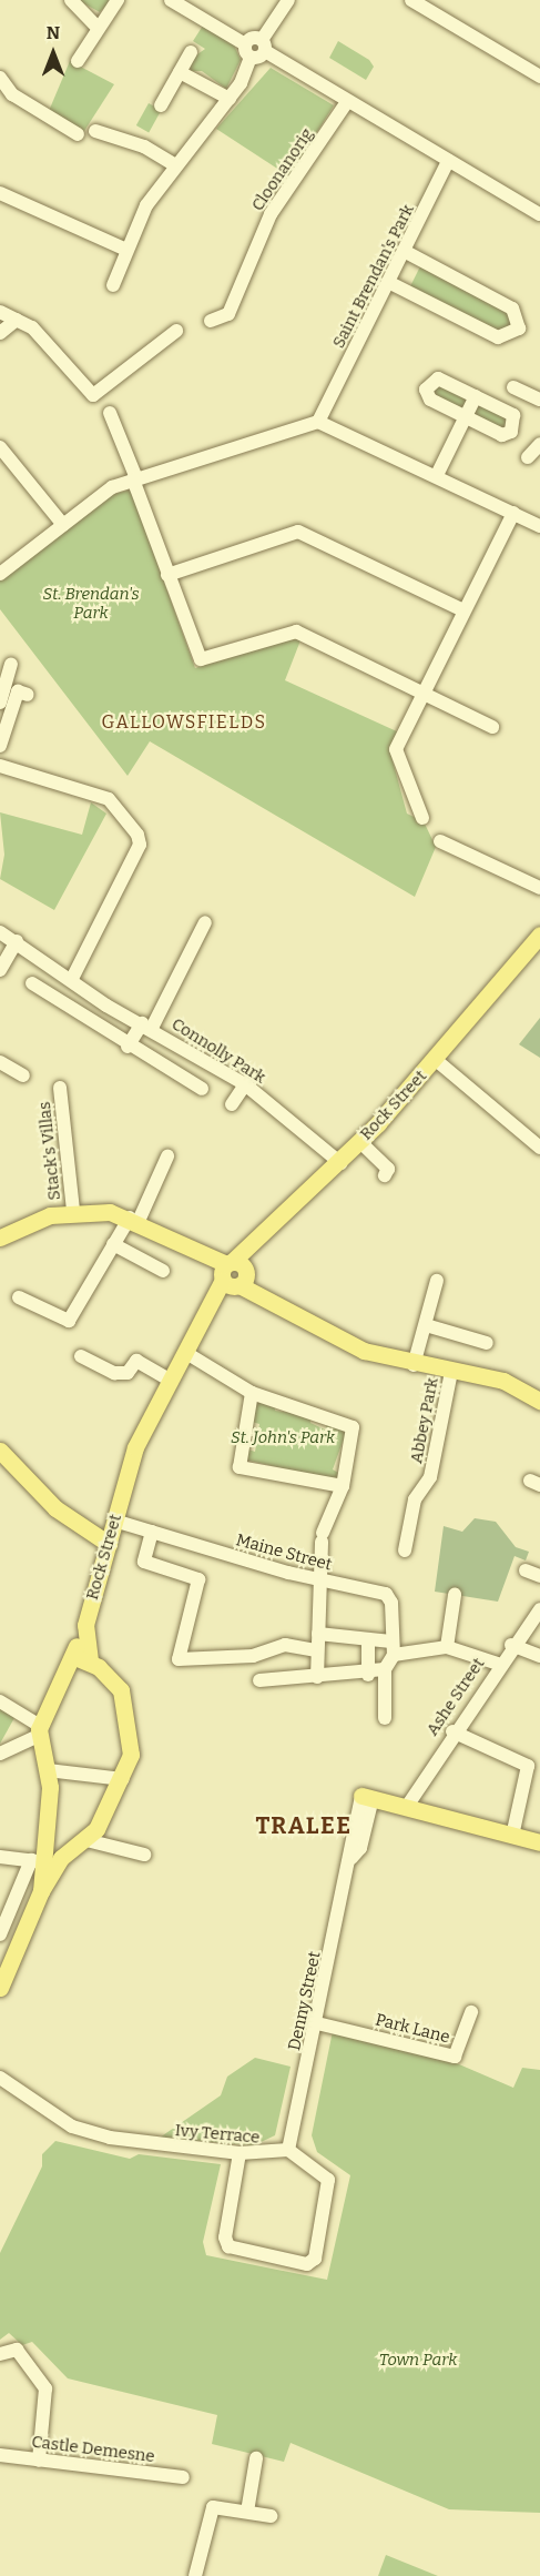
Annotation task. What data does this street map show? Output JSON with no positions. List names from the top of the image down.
{
  "streets": {
    "main road": ["Rock Street"],
    "street": [
      "Cloonanorig",
      "Saint Brendan's Park",
      "Connolly Park",
      "Stack's Villas",
      "Abbey Park",
      "Maine Street",
      "Ashe Street",
      "Denny Street",
      "Park Lane",
      "Ivy Terrace",
      "Castle Demesne"
    ]
  },
  "crossings": [
    ["Connolly Park", "Rock Street"],
    ["Rock Street", "Maine Street"],
    ["Denny Street", "Park Lane"],
    ["Denny Street", "Ivy Terrace"]
  ],
  "districts": ["GALLOWSFIELDS", "TRALEE"],
  "parks": ["St. Brendan's Park", "St. John's Park", "Town Park"],
  "north": "top"
}
